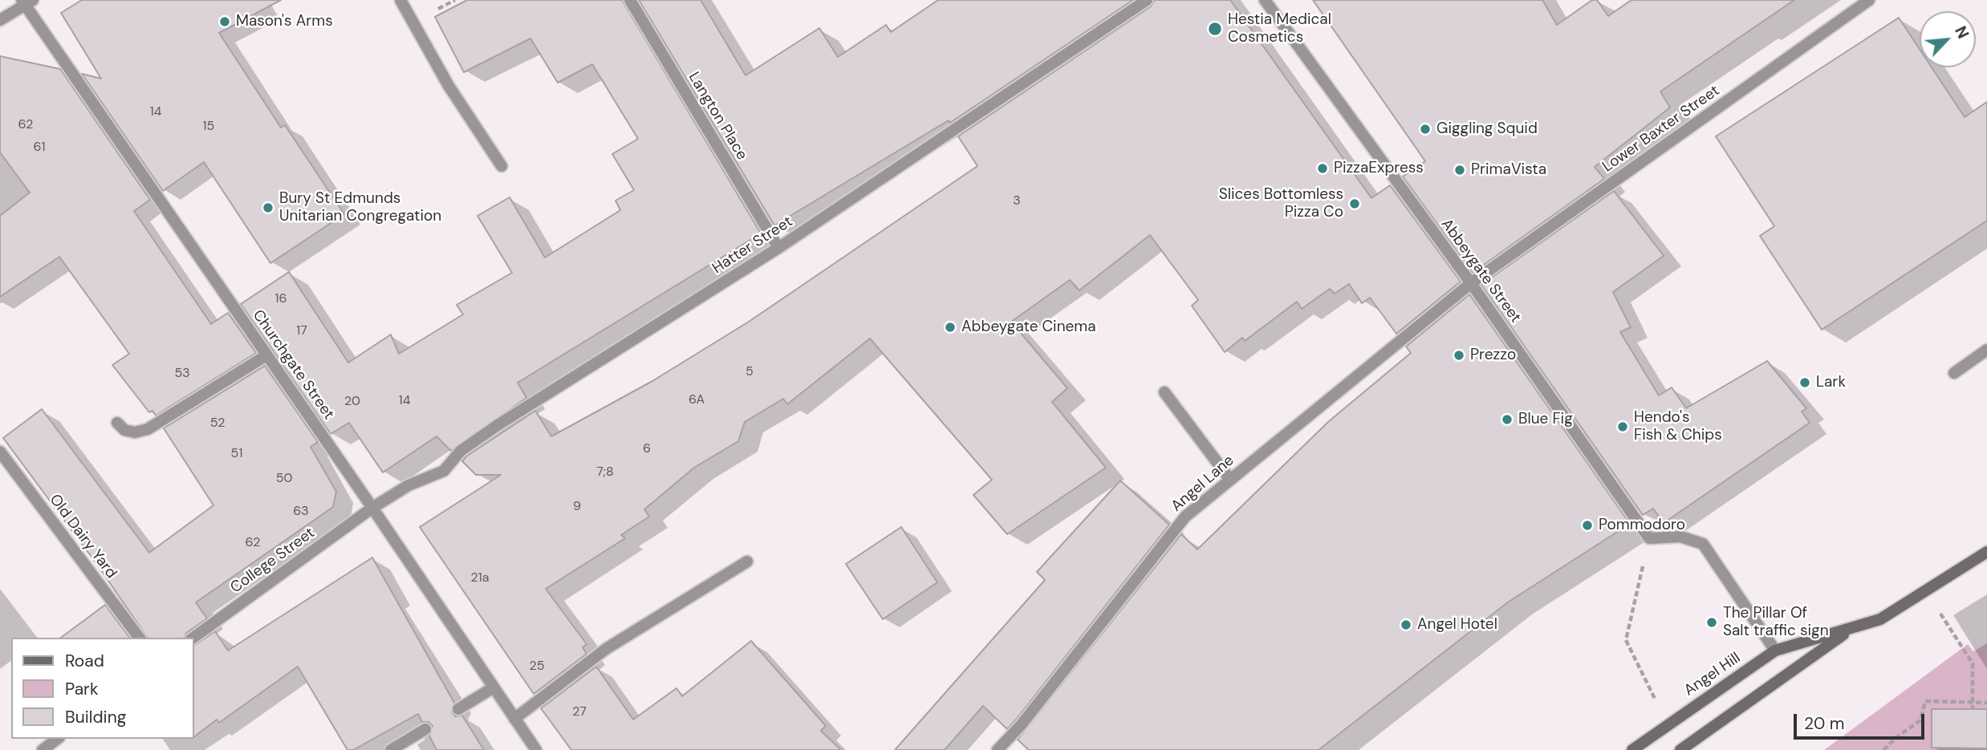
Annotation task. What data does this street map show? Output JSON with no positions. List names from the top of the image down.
{
  "streets": {
    "street": [
      "Langton Place",
      "Lower Baxter Street",
      "Hatter Street",
      "Abbeygate Street",
      "Churchgate Street",
      "Angel Lane",
      "Old Dairy Yard",
      "College Street",
      "Angel Hill"
    ]
  },
  "crossings": [
    ["Langton Place", "Hatter Street"],
    ["Lower Baxter Street", "Abbeygate Street"],
    ["Lower Baxter Street", "Angel Lane"],
    ["Hatter Street", "Churchgate Street"],
    ["Hatter Street", "College Street"],
    ["Abbeygate Street", "Angel Lane"],
    ["Churchgate Street", "College Street"]
  ],
  "places": [
    "Mason's Arms",
    "Hestia Medical Cosmetics",
    "Giggling Squid",
    "PizzaExpress",
    "PrimaVista",
    "Slices Bottomless Pizza Co",
    "Bury St Edmunds Unitarian Congregation",
    "Abbeygate Cinema",
    "Prezzo",
    "Lark",
    "Blue Fig",
    "Hendo's Fish & Chips",
    "Pommodoro",
    "The Pillar Of Salt traffic sign",
    "Angel Hotel"
  ],
  "house_numbers": [
    "14",
    "62",
    "15",
    "61",
    "3",
    "16",
    "17",
    "5",
    "53",
    "6A",
    "14",
    "20",
    "52",
    "6",
    "51",
    "7;8",
    "50",
    "9",
    "63",
    "62",
    "21a",
    "25",
    "27"
  ],
  "legend": ["Road", "Park", "Building"],
  "scale_bar": "20 m",
  "north": "top right"
}
